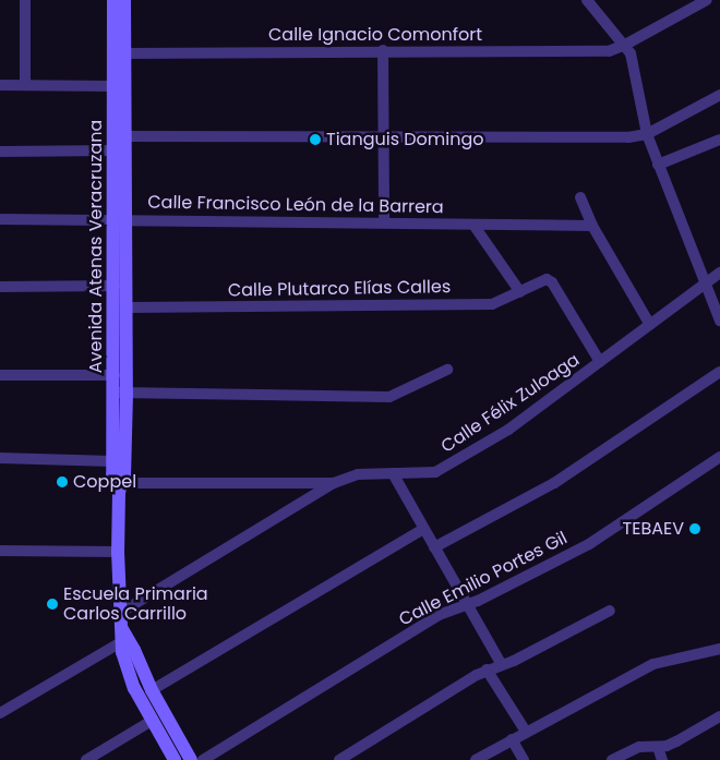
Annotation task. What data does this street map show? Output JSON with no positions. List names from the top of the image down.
{
  "streets": {
    "main road": ["Avenida Atenas Veracruzana"],
    "street": [
      "Calle Ignacio Comonfort",
      "Calle Francisco León de la Barrera",
      "Calle Plutarco Elías Calles",
      "Calle Félix Zuloaga",
      "Calle Emilio Portes Gil"
    ]
  },
  "crossings": [
    ["Calle Ignacio Comonfort", "Avenida Atenas Veracruzana"],
    ["Calle Francisco León de la Barrera", "Avenida Atenas Veracruzana"],
    ["Avenida Atenas Veracruzana", "Calle Plutarco Elías Calles"],
    ["Avenida Atenas Veracruzana", "Calle Félix Zuloaga"],
    ["Calle Plutarco Elías Calles", "Calle Félix Zuloaga"]
  ],
  "places": [
    "Tianguis Domingo",
    "Coppel",
    "TEBAEV",
    "Escuela Primaria Carlos Carrillo"
  ]
}
